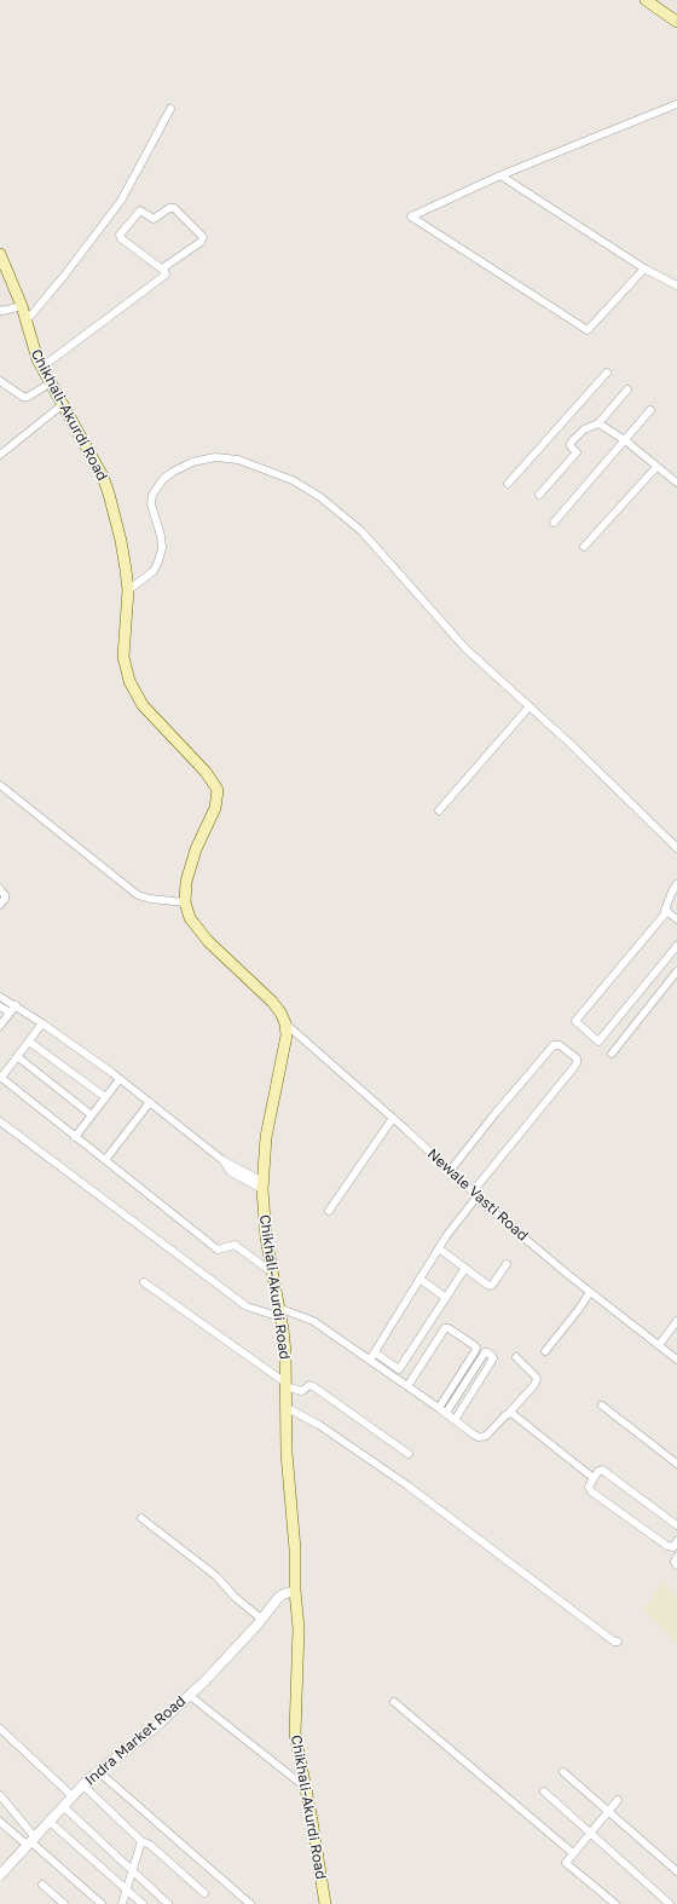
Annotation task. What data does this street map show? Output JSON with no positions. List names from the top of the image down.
{
  "streets": {
    "main road": ["Chikhali-Akurdi Road"],
    "street": ["Newale Vasti Road", "Indra Market Road"]
  },
  "crossings": [
    ["Chikhali-Akurdi Road", "Newale Vasti Road"],
    ["Chikhali-Akurdi Road", "Indra Market Road"]
  ]
}
